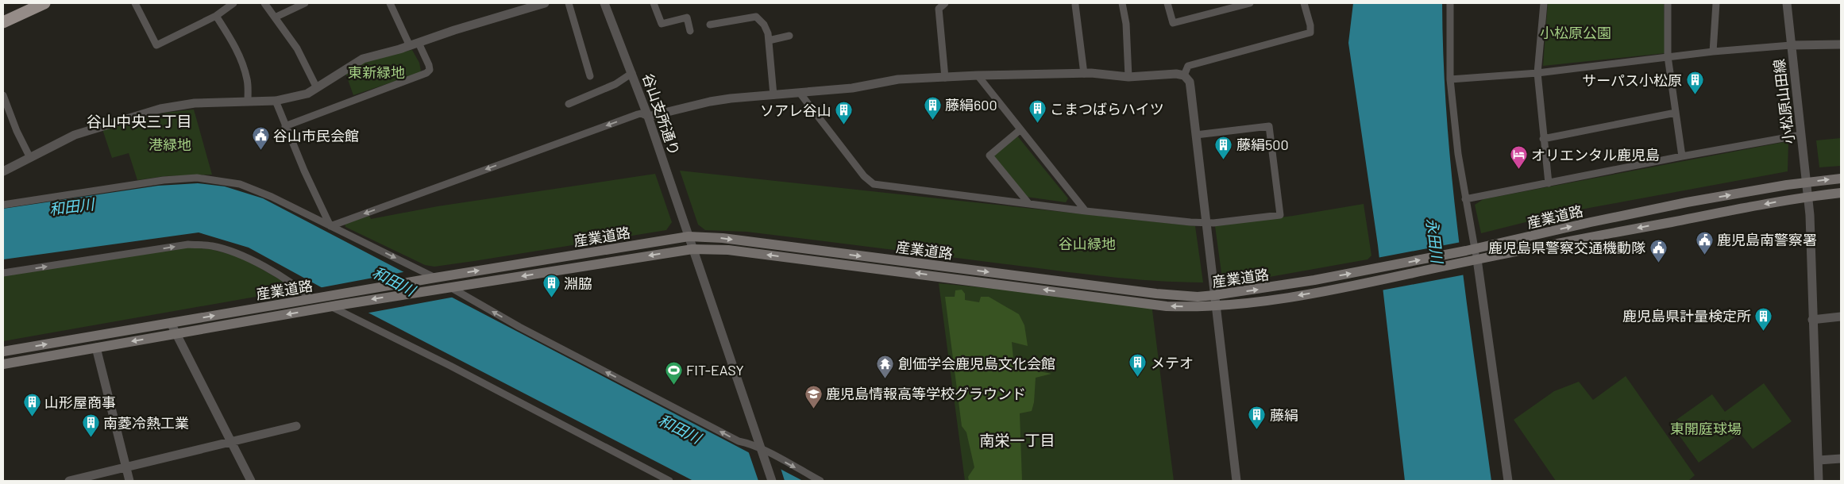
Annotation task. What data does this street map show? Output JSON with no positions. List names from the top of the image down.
{
  "streets": {
    "main road": ["産業道路"],
    "street": ["小松原山田線", "谷山支所通り"]
  },
  "crossings": [
    ["小松原山田線", "産業道路"],
    ["谷山支所通り", "産業道路"]
  ],
  "districts": ["谷山中央三丁目", "南栄一丁目"],
  "water": ["和田川", "永田川"],
  "parks": [
    "小松原公園",
    "東新緑地",
    "港緑地",
    "谷山緑地",
    "東開庭球場"
  ],
  "places": {
    "building": [
      "サーパス小松原",
      "藤絹600",
      "こまつばらハイツ",
      "ソアレ谷山",
      "藤絹500",
      "淵脇",
      "鹿児島県計量検定所",
      "メテオ",
      "山形屋商事",
      "藤絹",
      "南菱冷熱工業"
    ],
    "public building": ["谷山市民会館", "鹿児島南警察署", "鹿児島県警察交通機動隊"],
    "hotel": ["オリエンタル鹿児島"],
    "temple": ["創価学会鹿児島文化会館"],
    "sports": ["FIT-EASY"],
    "school or university": ["鹿児島情報高等学校グラウンド"]
  }
}
